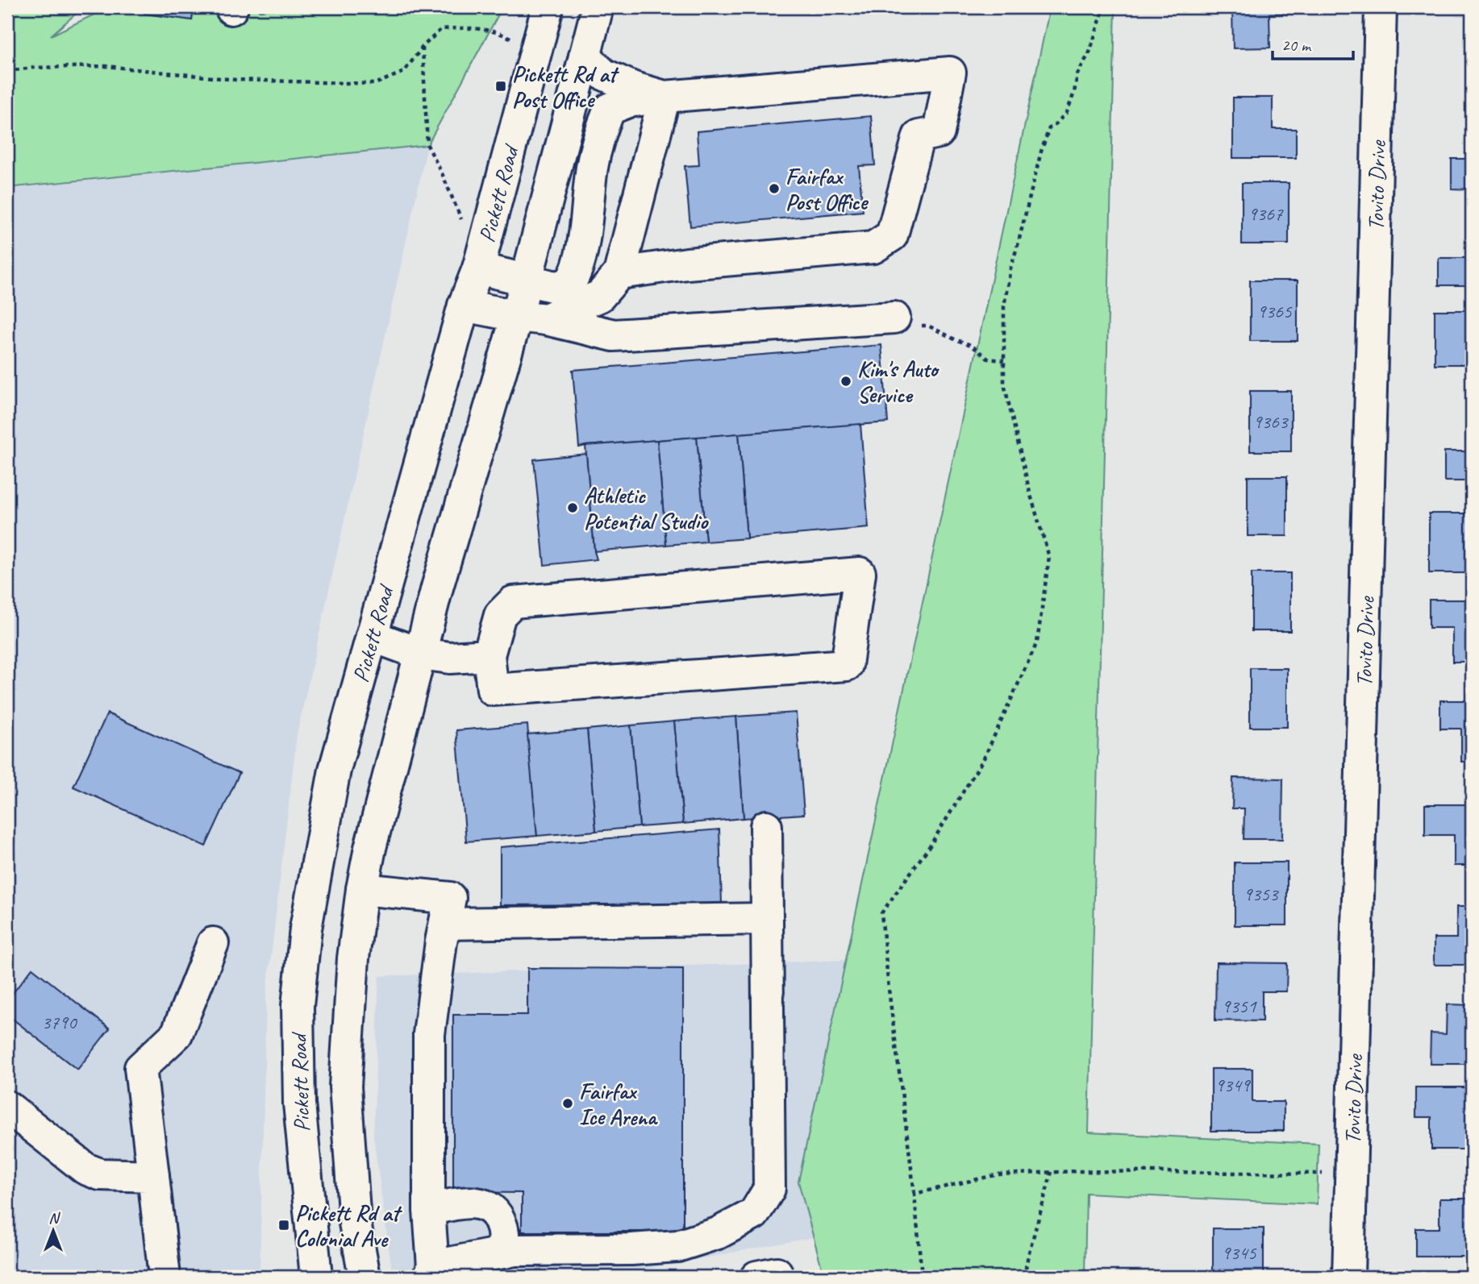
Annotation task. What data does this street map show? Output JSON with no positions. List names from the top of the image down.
{
  "streets": {
    "main road": ["Tovito Drive", "Pickett Road"]
  },
  "places": {
    "transit": ["Pickett Rd at Post Office", "Pickett Rd at Colonial Ave"],
    "other": [
      "Fairfax Post Office",
      "Kim's Auto Service",
      "Athletic Potential Studio",
      "Fairfax Ice Arena"
    ]
  },
  "house_numbers": [
    "9367",
    "9365",
    "9363",
    "9353",
    "9351",
    "3790",
    "9349",
    "9345"
  ],
  "scale_bar": "20 m",
  "north": "top"
}
